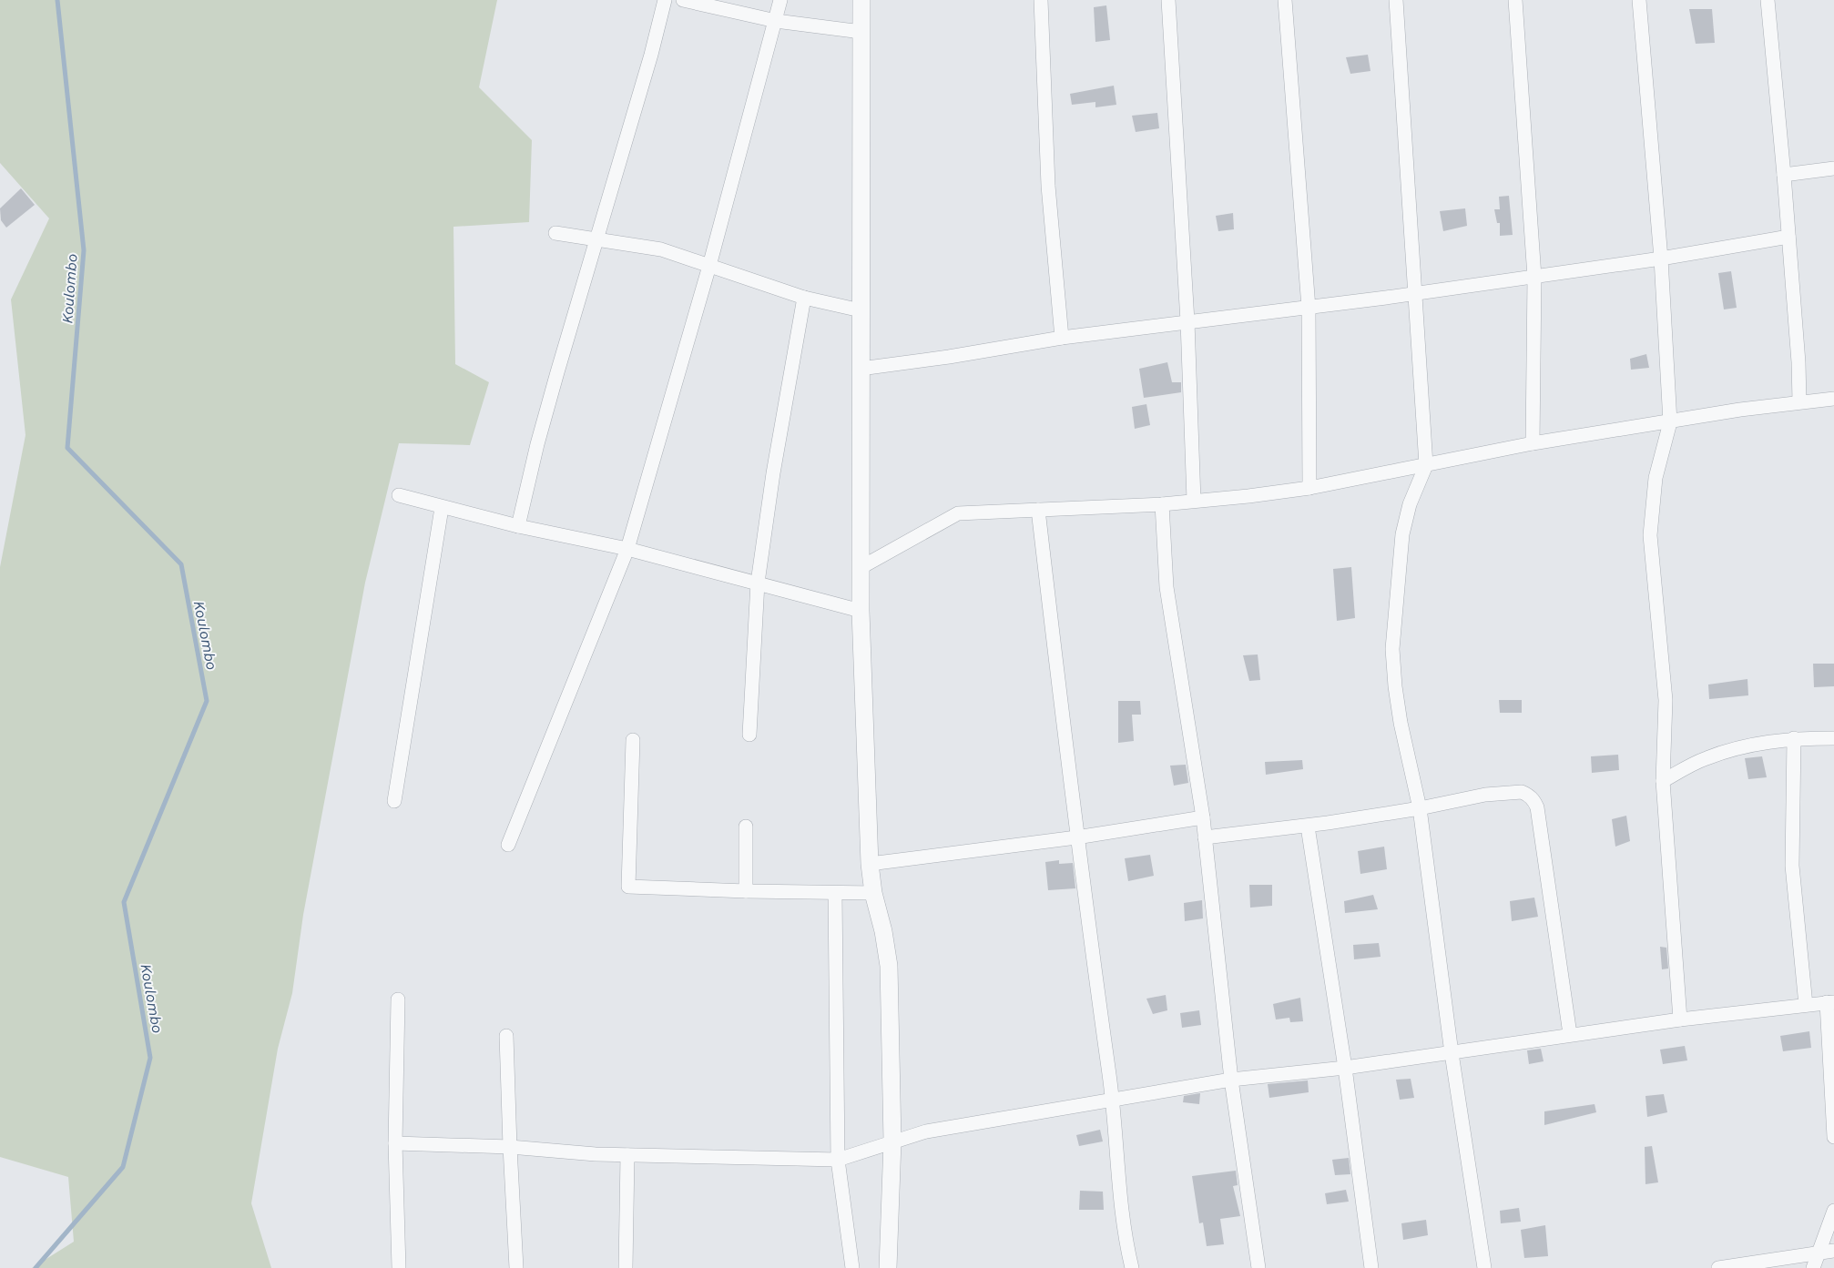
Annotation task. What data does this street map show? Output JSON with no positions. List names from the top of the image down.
{
  "water": ["Koulombo"]
}
